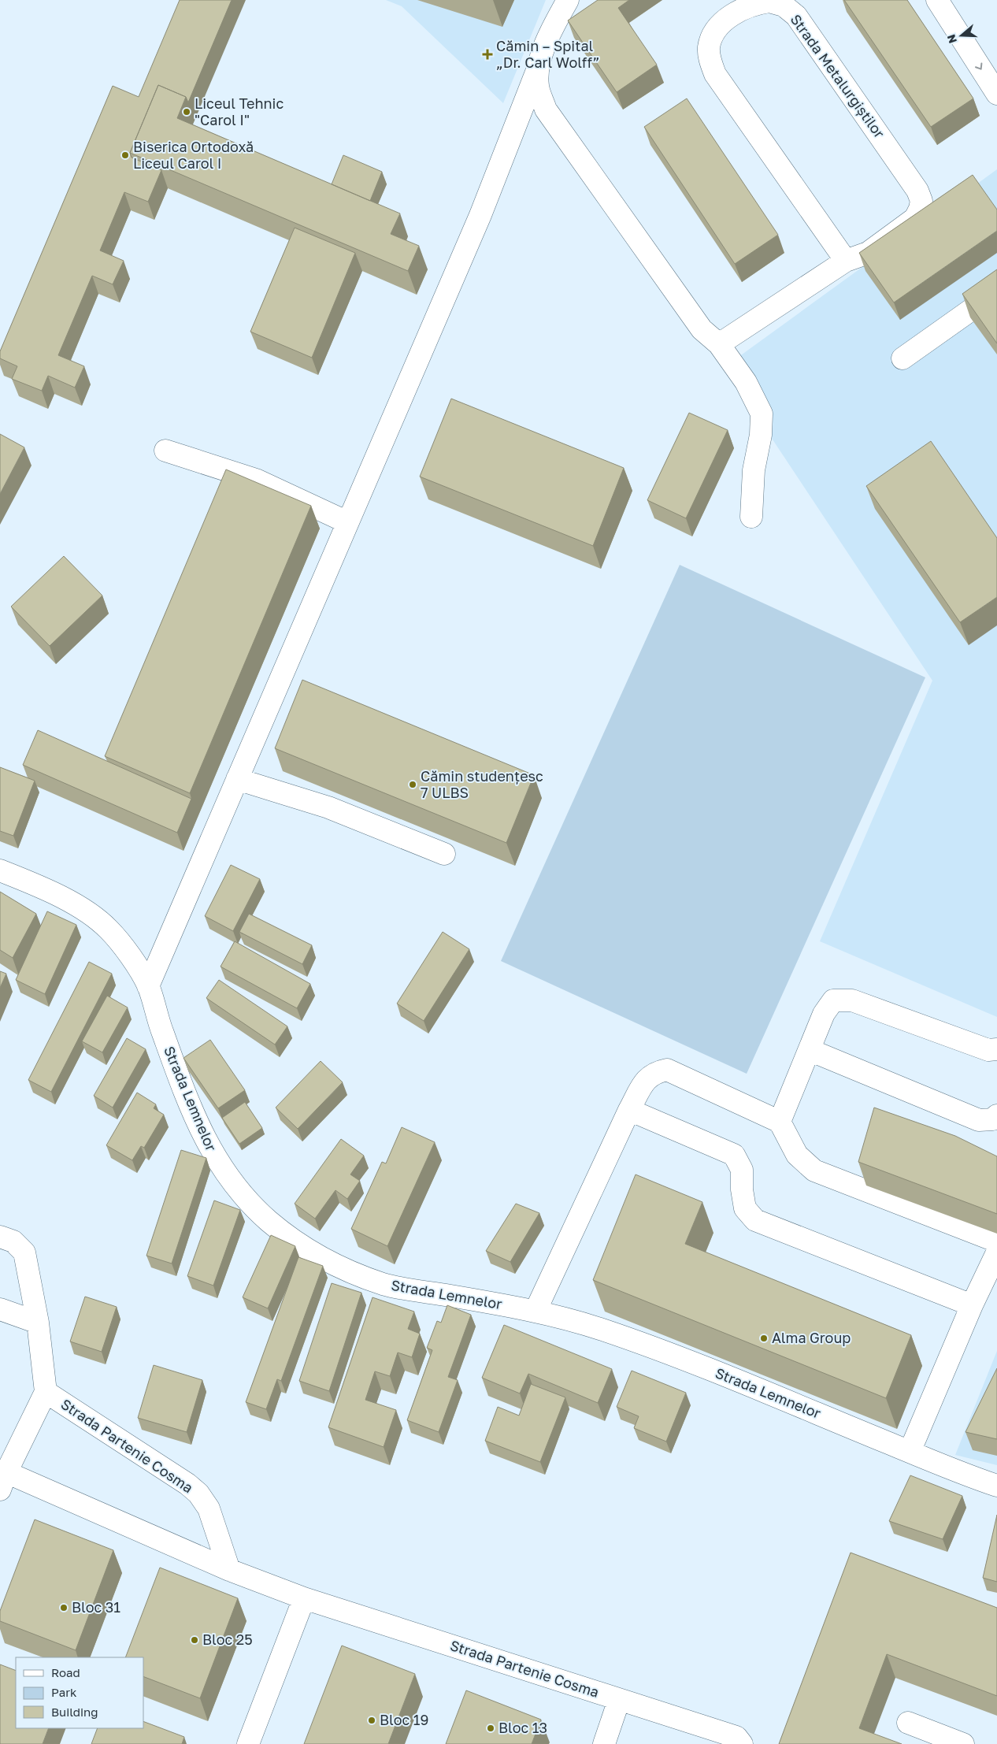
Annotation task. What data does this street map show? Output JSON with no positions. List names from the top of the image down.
{
  "streets": {
    "street": ["Strada Metalurgiștilor", "Strada Lemnelor", "Strada Partenie Cosma"]
  },
  "places": {
    "health": ["Cămin – Spital „Dr. Carl Wolff”"],
    "other": [
      "Liceul Tehnic \"Carol I\"",
      "Biserica Ortodoxă Liceul Carol I",
      "Cămin studențesc 7 ULBS",
      "Alma Group",
      "Bloc 31",
      "Bloc 25",
      "Bloc 19",
      "Bloc 13"
    ]
  },
  "legend": ["Road", "Park", "Building"],
  "north": "left"
}
